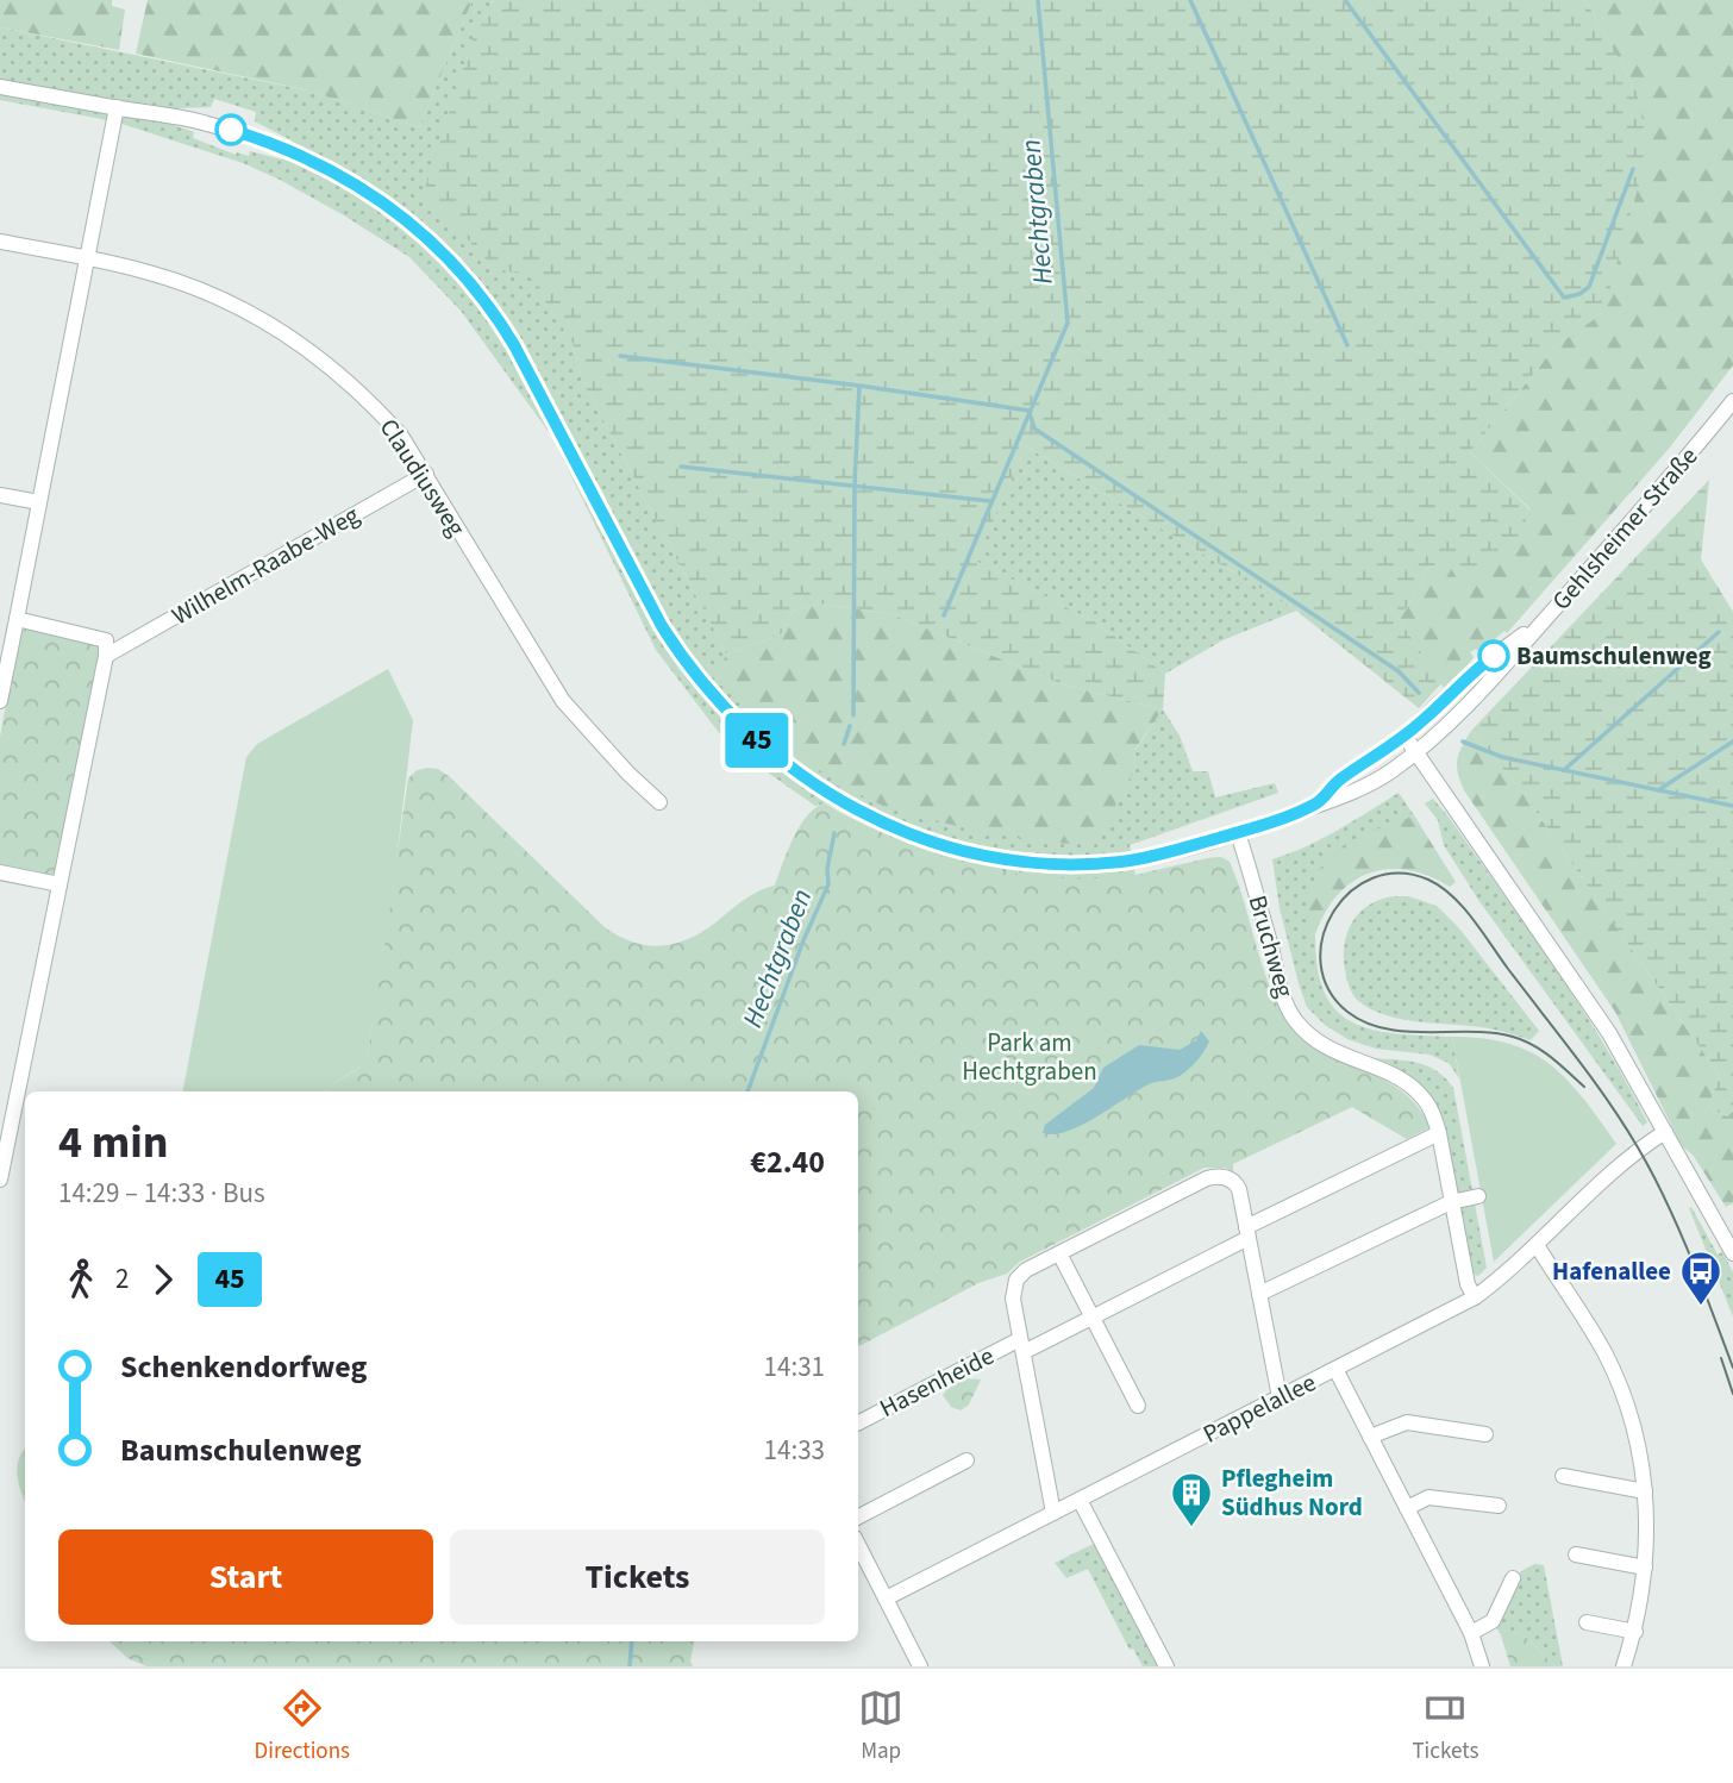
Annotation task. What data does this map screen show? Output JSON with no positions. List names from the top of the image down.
{
  "streets": {
    "street": [
      "Claudiusweg",
      "Gehlsheimer Straße",
      "Wilhelm-Raabe-Weg",
      "Bruchweg",
      "Hasenheide",
      "Pappelallee"
    ]
  },
  "crossings": [
    ["Claudiusweg", "Wilhelm-Raabe-Weg"],
    ["Gehlsheimer Straße", "Bruchweg"],
    ["Bruchweg", "Pappelallee"]
  ],
  "water": ["Hechtgraben"],
  "parks": ["Park am Hechtgraben"],
  "places": {
    "other": ["Baumschulenweg"],
    "bus stop": ["Hafenallee"],
    "building": ["Pflegheim Südhus Nord"]
  },
  "lines": ["bus line 45"],
  "page": {
    "on_map": "45",
    "heading": ["4 min", "14:29 – 14:33 · Bus", "€2.40"],
    "legs": ["2", "45"],
    "list": [
      {
        "name": "Schenkendorfweg",
        "value": "14:31"
      },
      {
        "name": "Baumschulenweg",
        "value": "14:33"
      }
    ],
    "buttons": ["Start", "Tickets"],
    "tabs": ["Directions", "Map", "Tickets"]
  }
}
